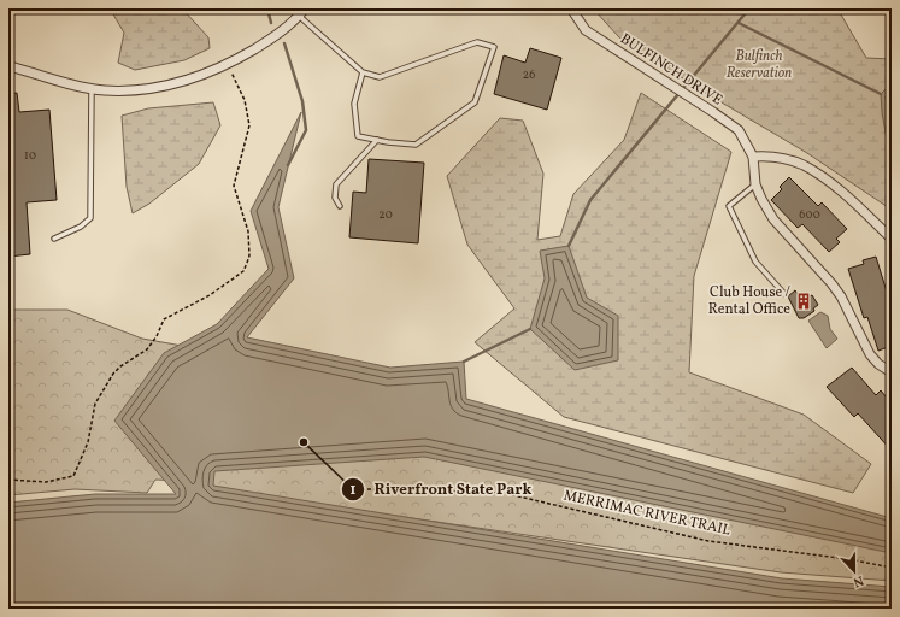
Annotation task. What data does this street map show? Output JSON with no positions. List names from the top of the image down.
{
  "streets": {
    "street": ["BULFINCH DRIVE"],
    "path": ["MERRIMAC RIVER TRAIL"]
  },
  "parks": ["Bulfinch Reservation"],
  "places": {
    "building": ["Club House / Rental Office"],
    "other": ["Riverfront State Park"]
  },
  "house_numbers": [
    "26",
    "10",
    "20",
    "600"
  ],
  "north": "bottom"
}
